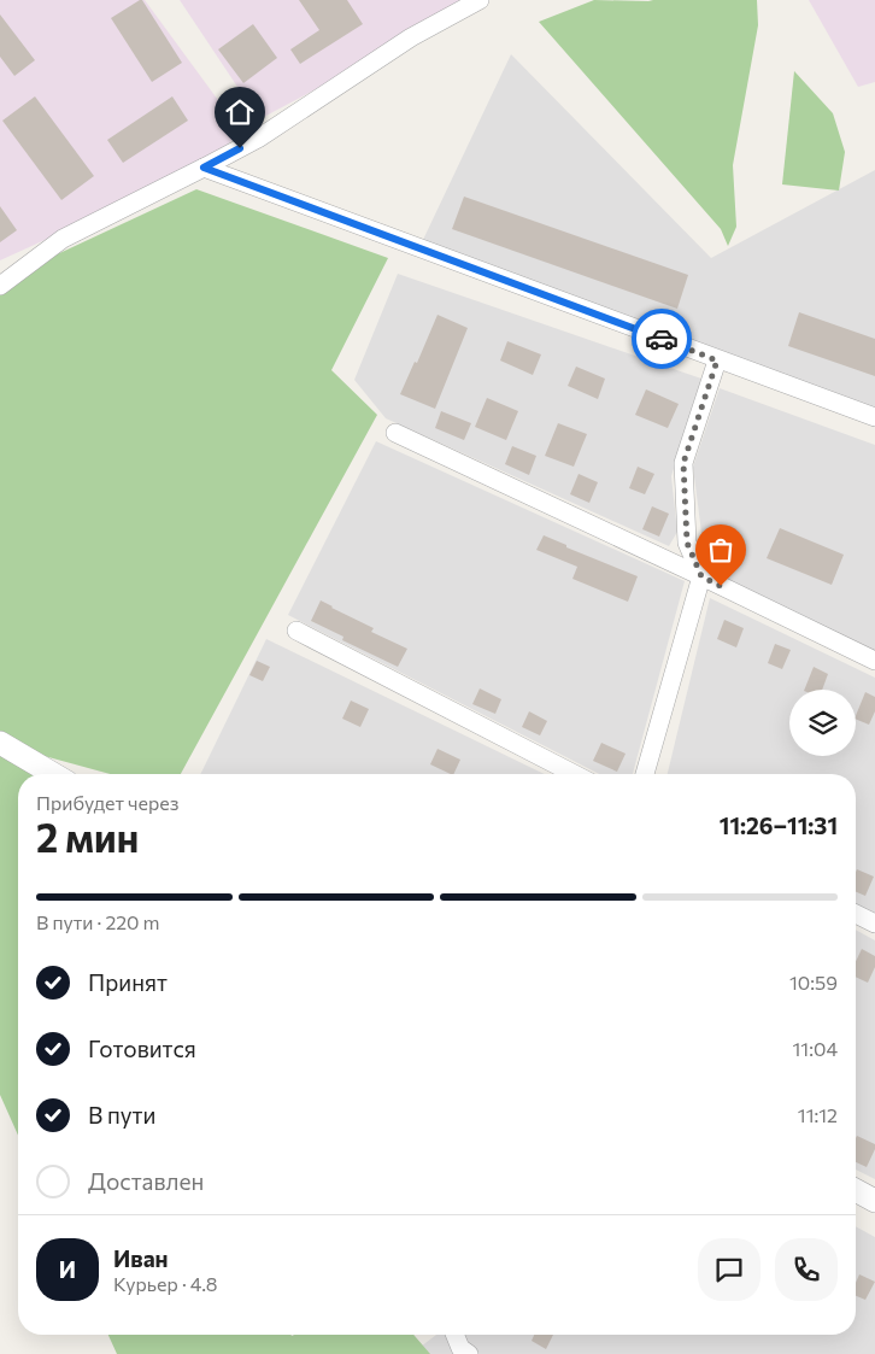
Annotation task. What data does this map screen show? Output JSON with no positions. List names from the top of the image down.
{
  "page": {
    "heading": ["2 мин", "Прибудет через", "11:26–11:31"],
    "panel": ["Иван", "Курьер · 4.8"],
    "bar": "В пути · 220 m",
    "list": [
      ["Принят", "10:59"],
      ["Готовится", "11:04"],
      ["В пути", "11:12"],
      "Доставлен"
    ],
    "round": "И"
  }
}
